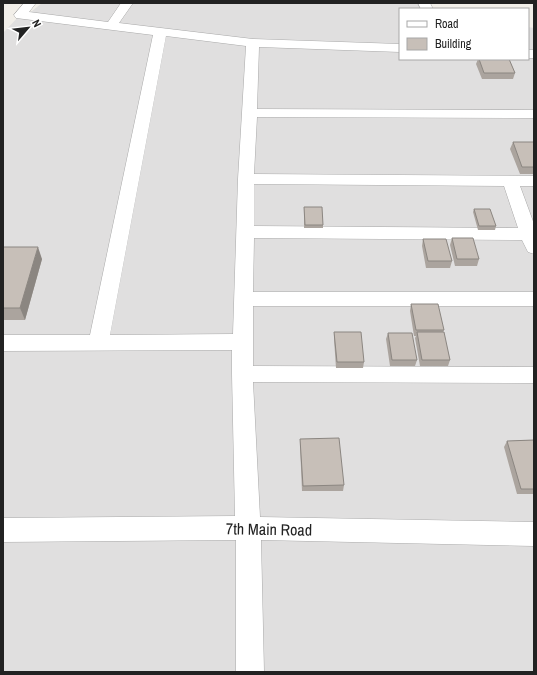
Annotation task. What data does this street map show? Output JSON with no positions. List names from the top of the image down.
{
  "streets": {
    "street": ["7th Main Road"]
  },
  "legend": ["Road", "Building"],
  "north": "top right"
}
